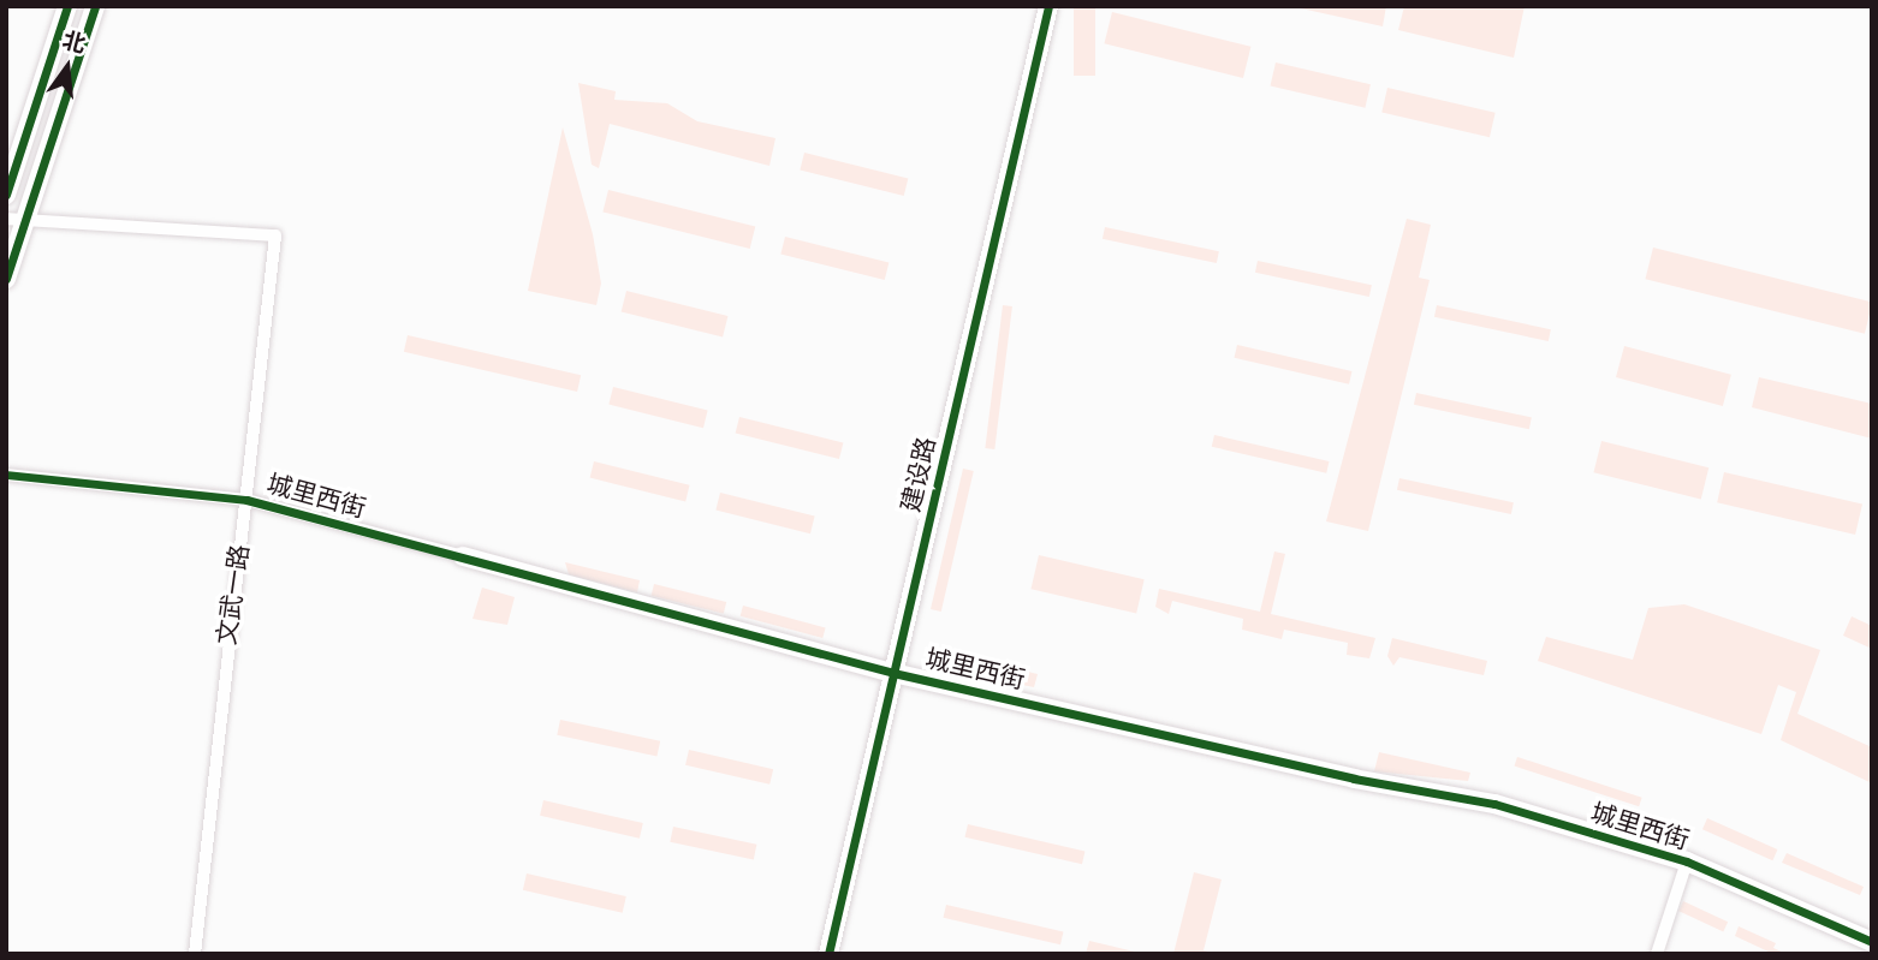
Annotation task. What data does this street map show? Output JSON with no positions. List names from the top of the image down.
{
  "streets": {
    "street": ["建设路", "城里西街", "文武一路"]
  },
  "crossings": [
    ["建设路", "城里西街"],
    ["城里西街", "文武一路"]
  ],
  "north": "top"
}
